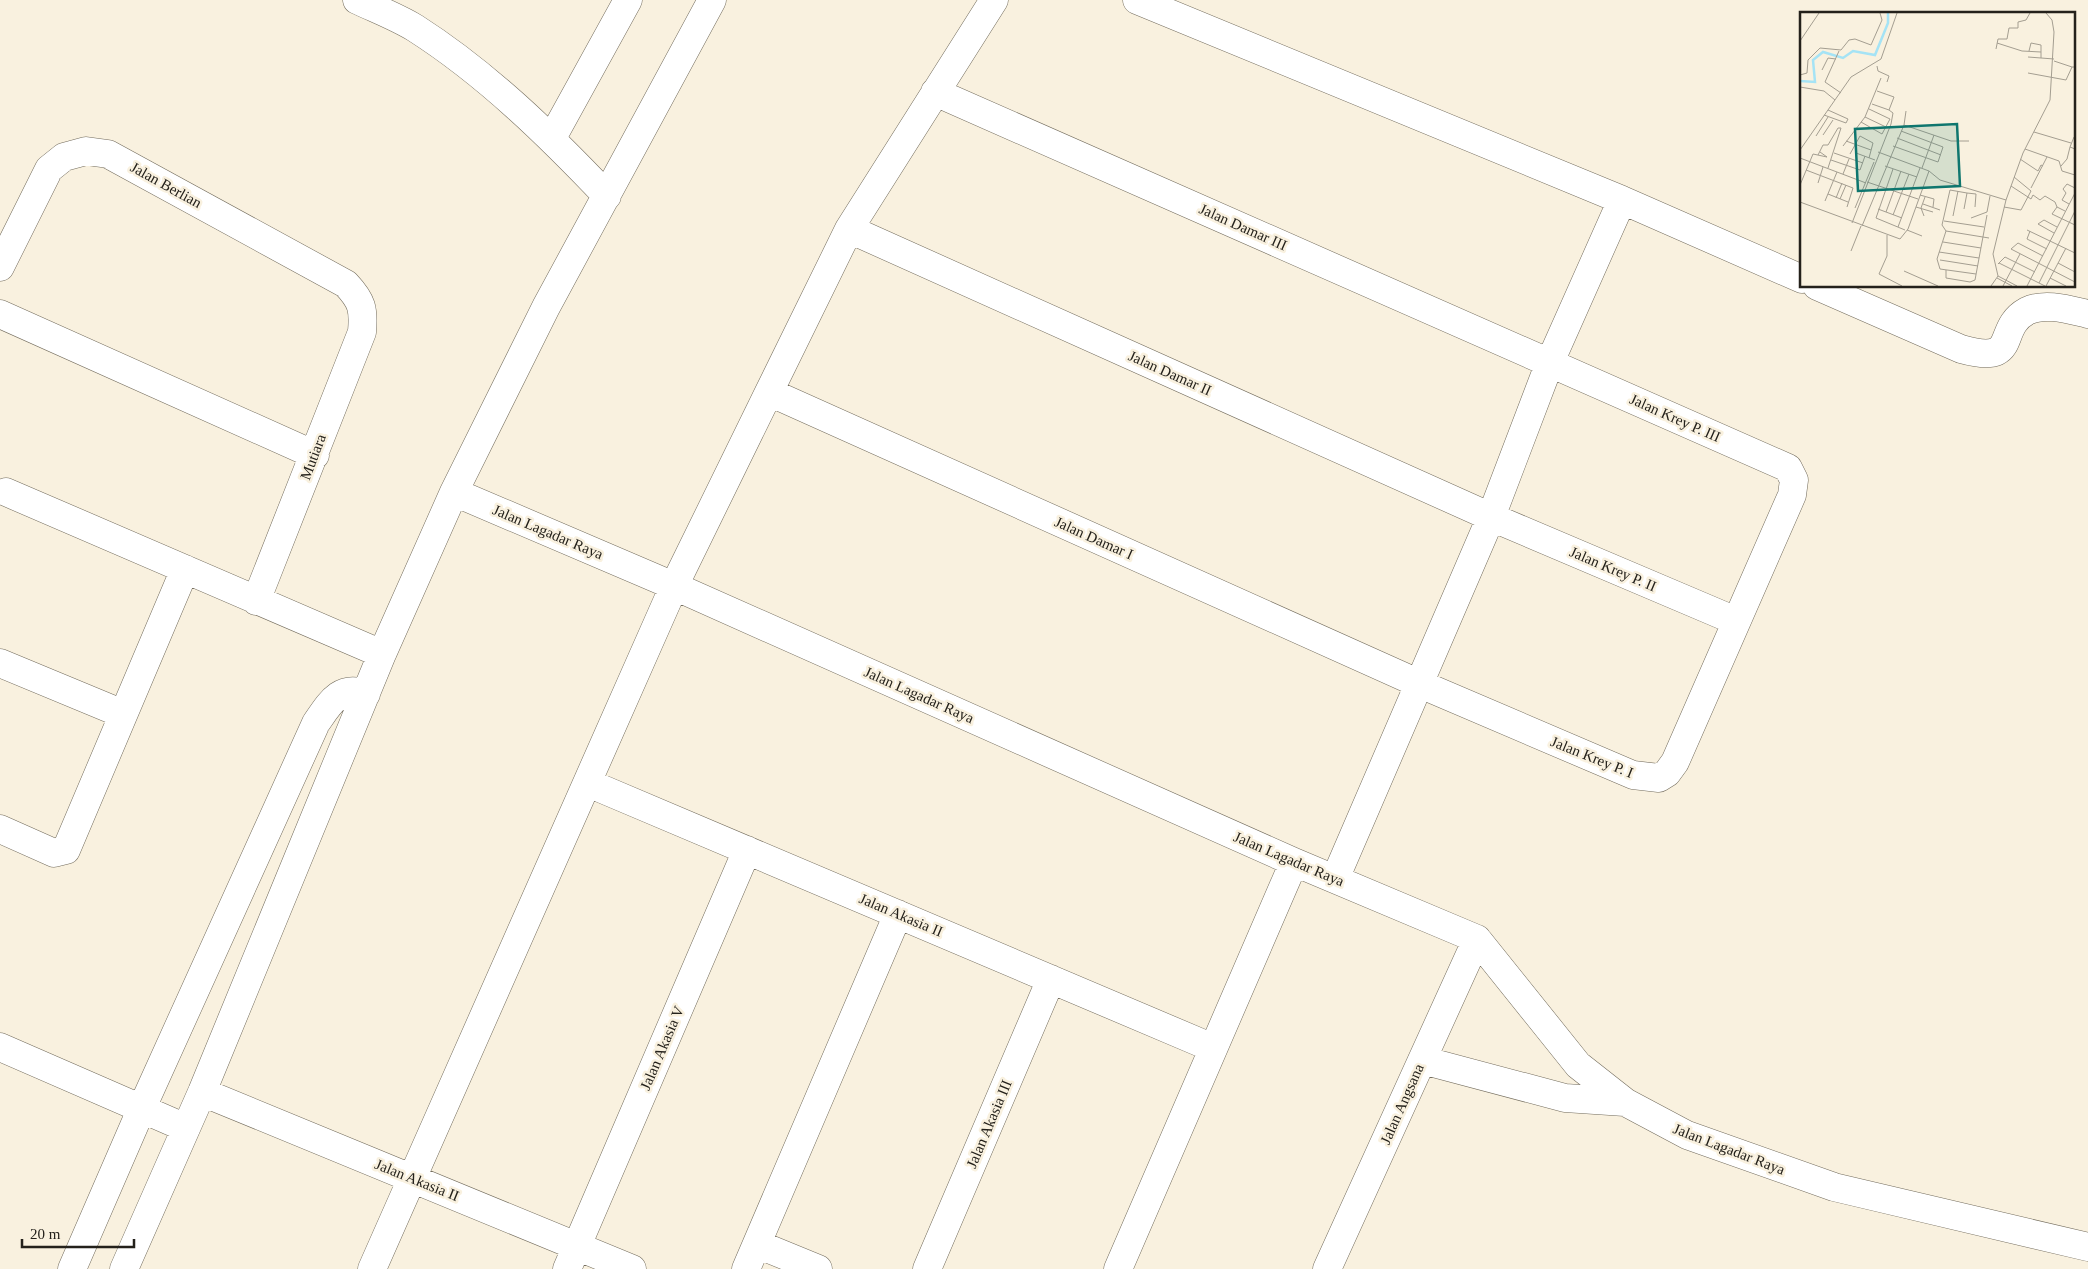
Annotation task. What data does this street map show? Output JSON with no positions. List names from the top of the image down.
{
  "streets": {
    "street": [
      "Jalan Berlian",
      "Jalan Damar III",
      "Jalan Damar II",
      "Jalan Krey P. III",
      "Mutiara",
      "Jalan Lagadar Raya",
      "Jalan Damar I",
      "Jalan Krey P. II",
      "Jalan Krey P. I",
      "Jalan Akasia II",
      "Jalan Akasia V",
      "Jalan Angsana",
      "Jalan Akasia III"
    ]
  },
  "crossings": [
    ["Jalan Berlian", "Mutiara"],
    ["Jalan Damar III", "Jalan Krey P. III"],
    ["Jalan Damar II", "Jalan Krey P. II"],
    ["Jalan Krey P. III", "Jalan Krey P. II"],
    ["Jalan Krey P. III", "Jalan Krey P. I"],
    ["Jalan Lagadar Raya", "Jalan Angsana"],
    ["Jalan Damar I", "Jalan Krey P. I"],
    ["Jalan Krey P. II", "Jalan Krey P. I"],
    ["Jalan Akasia II", "Jalan Akasia V"],
    ["Jalan Akasia II", "Jalan Akasia III"]
  ],
  "scale_bar": "20 m"
}
